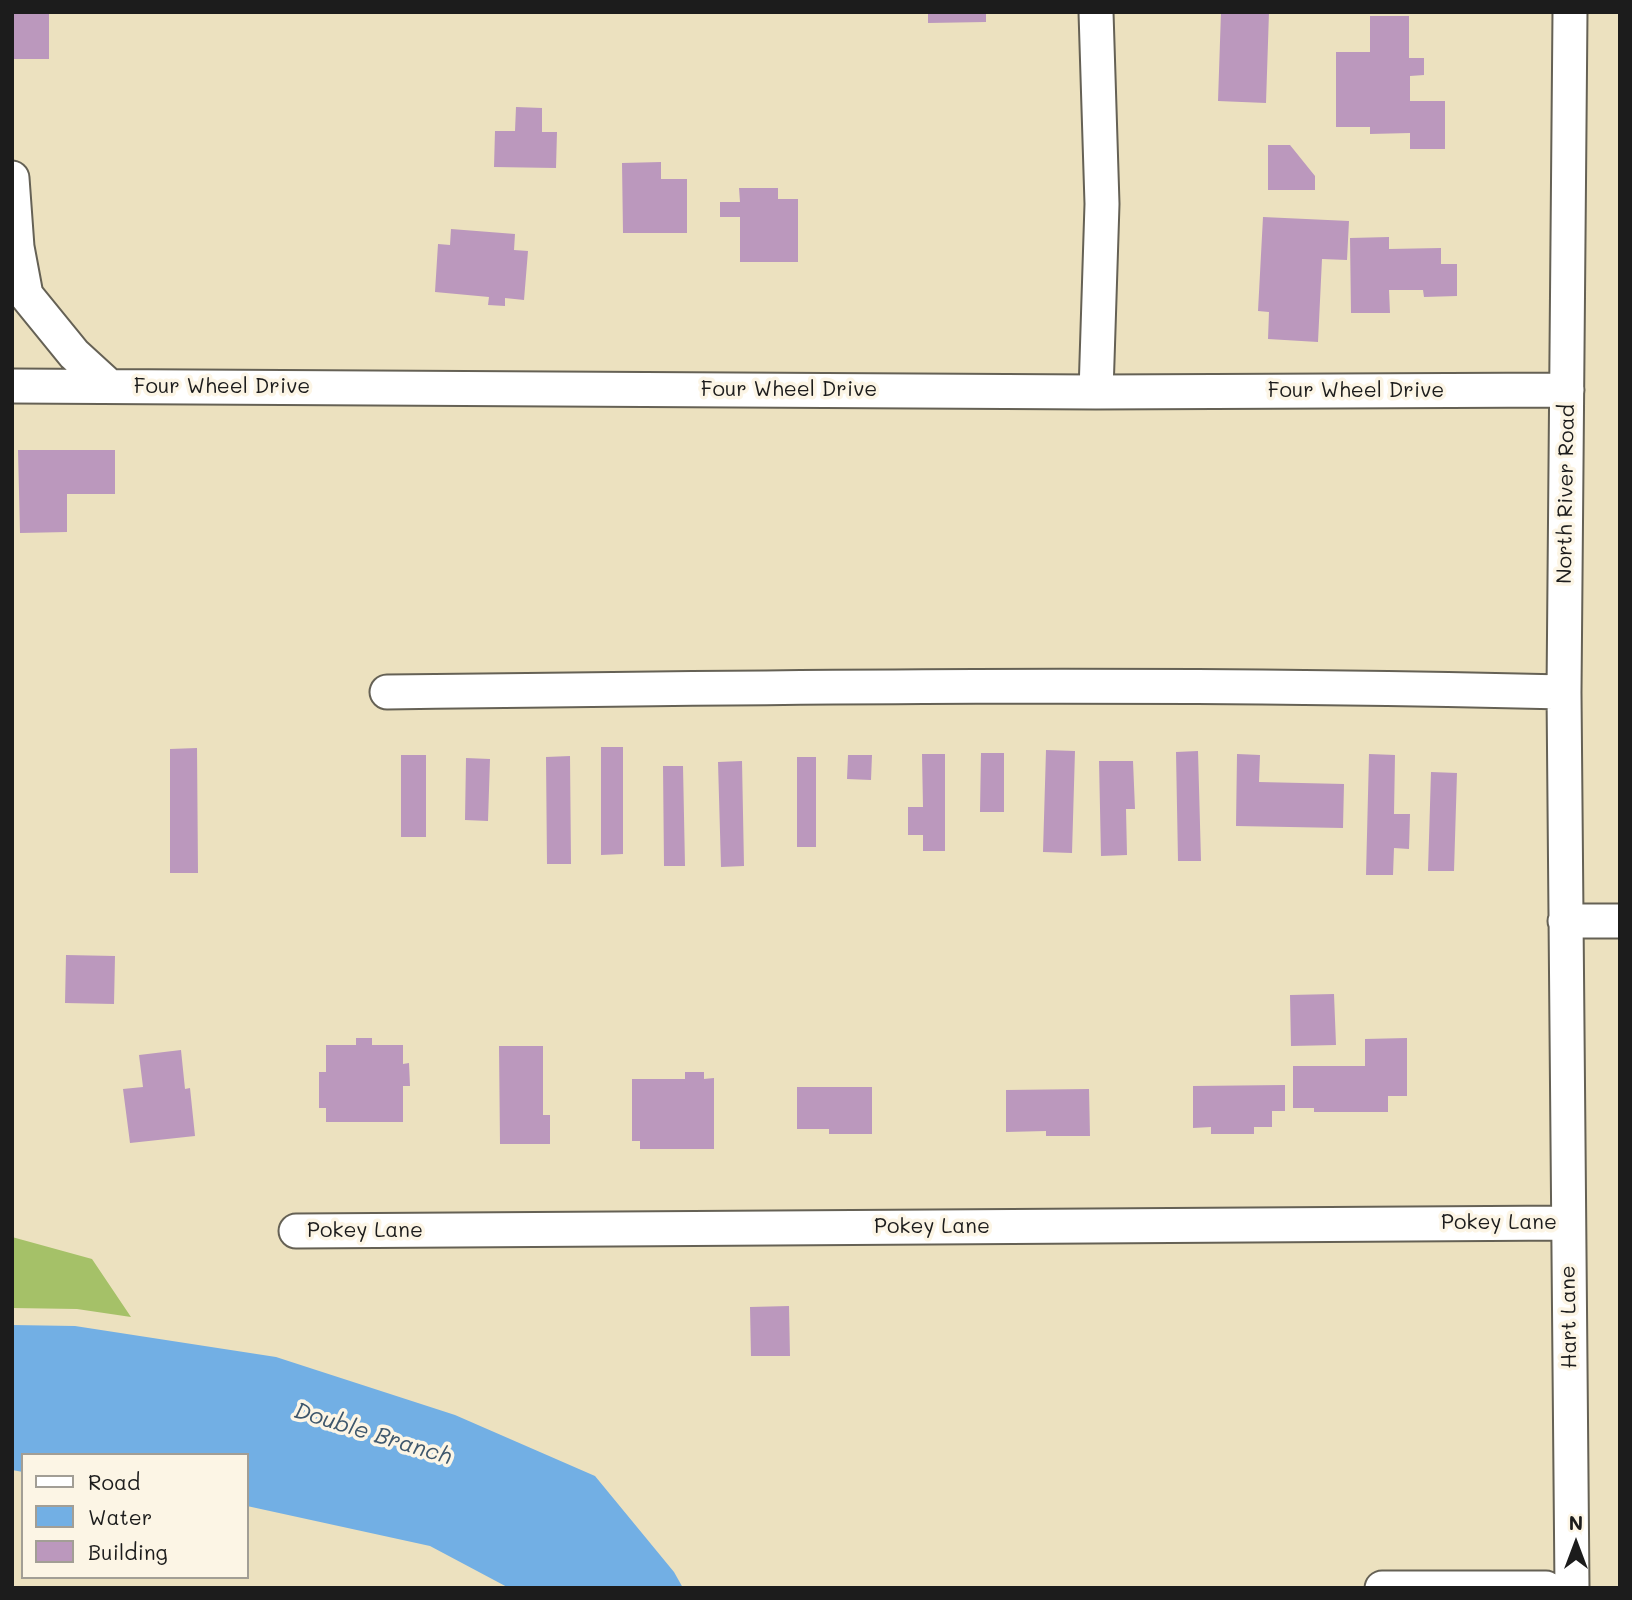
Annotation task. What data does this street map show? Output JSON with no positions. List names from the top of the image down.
{
  "streets": {
    "street": [
      "Four Wheel Drive",
      "North River Road",
      "Pokey Lane",
      "Hart Lane"
    ]
  },
  "crossings": [
    ["Four Wheel Drive", "North River Road"],
    ["North River Road", "Hart Lane"],
    ["Pokey Lane", "Hart Lane"]
  ],
  "water": ["Double Branch"],
  "legend": ["Road", "Water", "Building"],
  "north": "top"
}
